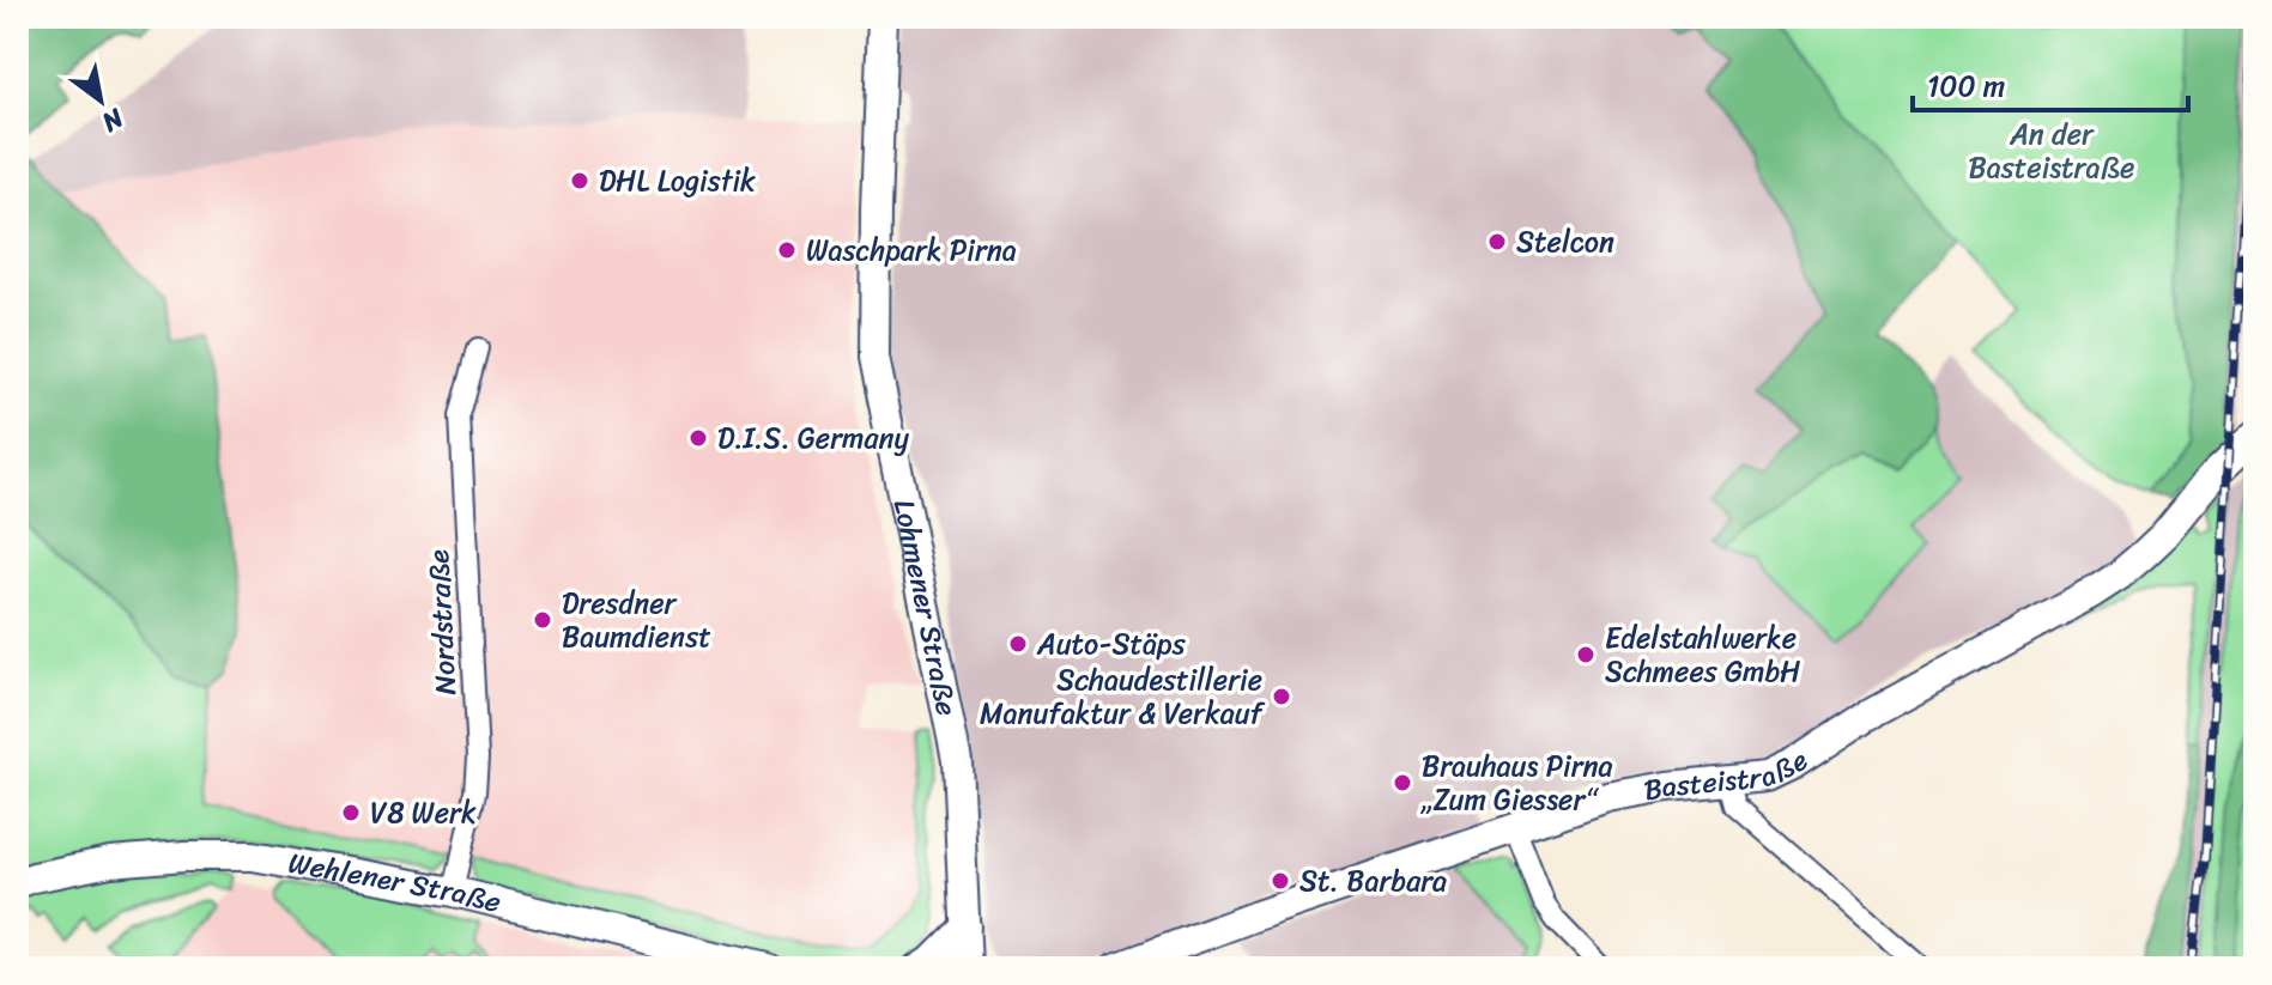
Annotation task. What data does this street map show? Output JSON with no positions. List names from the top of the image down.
{
  "streets": {
    "main road": ["Lohmener Straße", "Basteistraße", "Wehlener Straße"],
    "street": ["Nordstraße"]
  },
  "crossings": [
    ["Nordstraße", "Wehlener Straße"]
  ],
  "parks": ["An der Basteistraße"],
  "places": [
    "DHL Logistik",
    "Stelcon",
    "Waschpark Pirna",
    "D.I.S. Germany",
    "Dresdner Baumdienst",
    "Auto-Stäps",
    "Edelstahlwerke Schmees GmbH",
    "Schaudestillerie Manufaktur & Verkauf",
    "Brauhaus Pirna „Zum Giesser“",
    "V8 Werk",
    "St. Barbara"
  ],
  "scale_bar": "100 m",
  "north": "bottom right"
}
